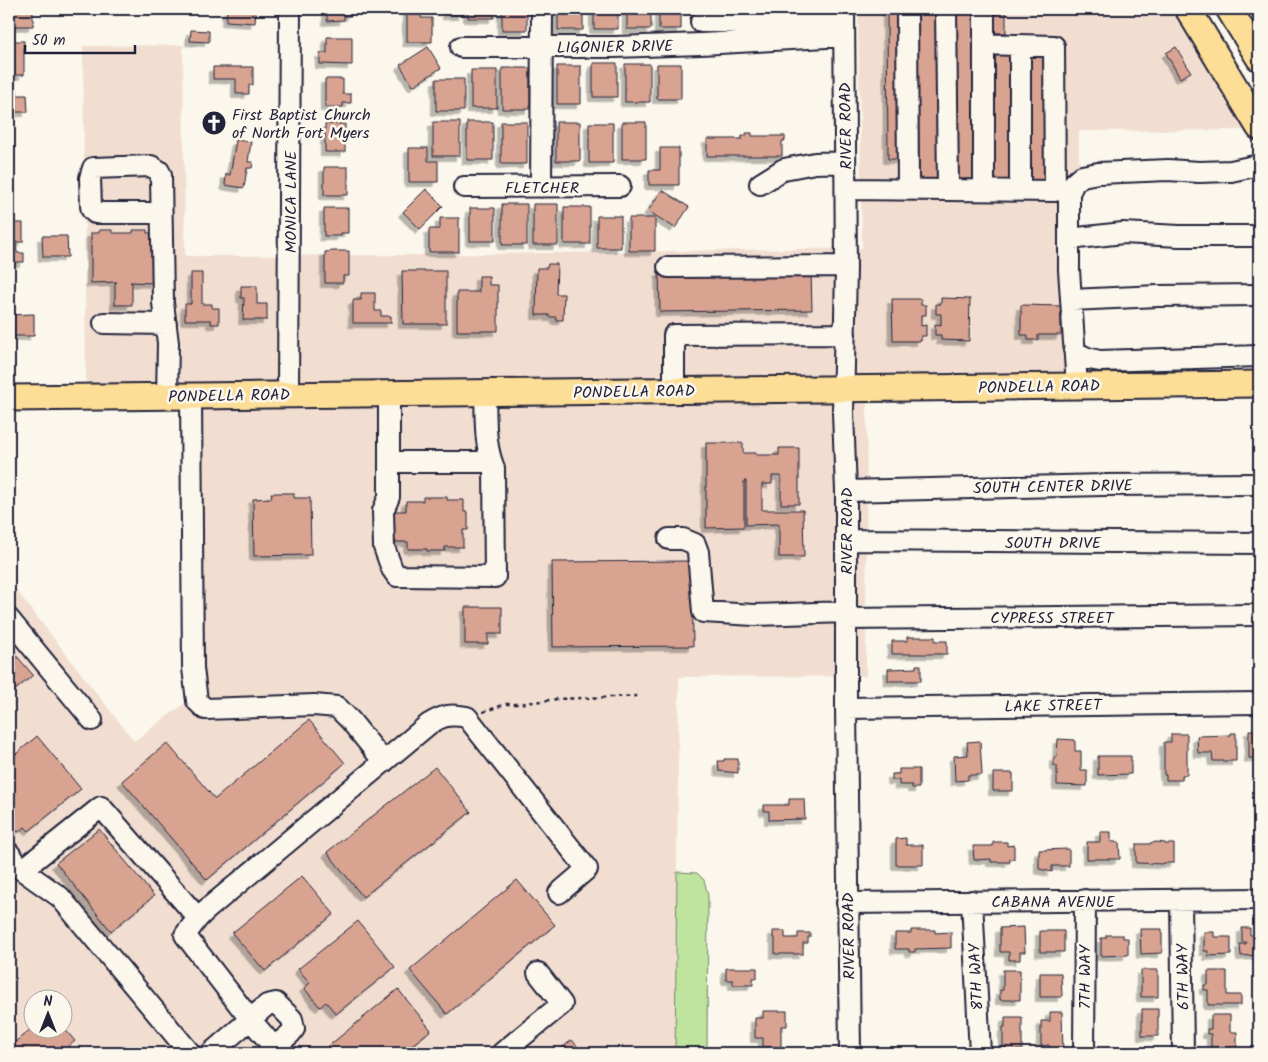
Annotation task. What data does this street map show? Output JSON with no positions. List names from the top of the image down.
{
  "streets": {
    "main road": ["PONDELLA ROAD"],
    "street": [
      "LIGONIER DRIVE",
      "RIVER ROAD",
      "FLETCHER",
      "MONICA LANE",
      "SOUTH CENTER DRIVE",
      "SOUTH DRIVE",
      "CYPRESS STREET",
      "LAKE STREET",
      "CABANA AVENUE",
      "8TH WAY",
      "7TH WAY",
      "6TH WAY"
    ]
  },
  "crossings": [
    ["LIGONIER DRIVE", "RIVER ROAD"],
    ["RIVER ROAD", "PONDELLA ROAD"],
    ["RIVER ROAD", "SOUTH CENTER DRIVE"],
    ["RIVER ROAD", "SOUTH DRIVE"],
    ["RIVER ROAD", "CYPRESS STREET"],
    ["RIVER ROAD", "LAKE STREET"],
    ["RIVER ROAD", "CABANA AVENUE"],
    ["MONICA LANE", "PONDELLA ROAD"],
    ["CABANA AVENUE", "8TH WAY"],
    ["CABANA AVENUE", "7TH WAY"],
    ["CABANA AVENUE", "6TH WAY"]
  ],
  "places": {
    "church": ["First Baptist Church of North Fort Myers"]
  },
  "scale_bar": "50 m",
  "north": "top"
}
